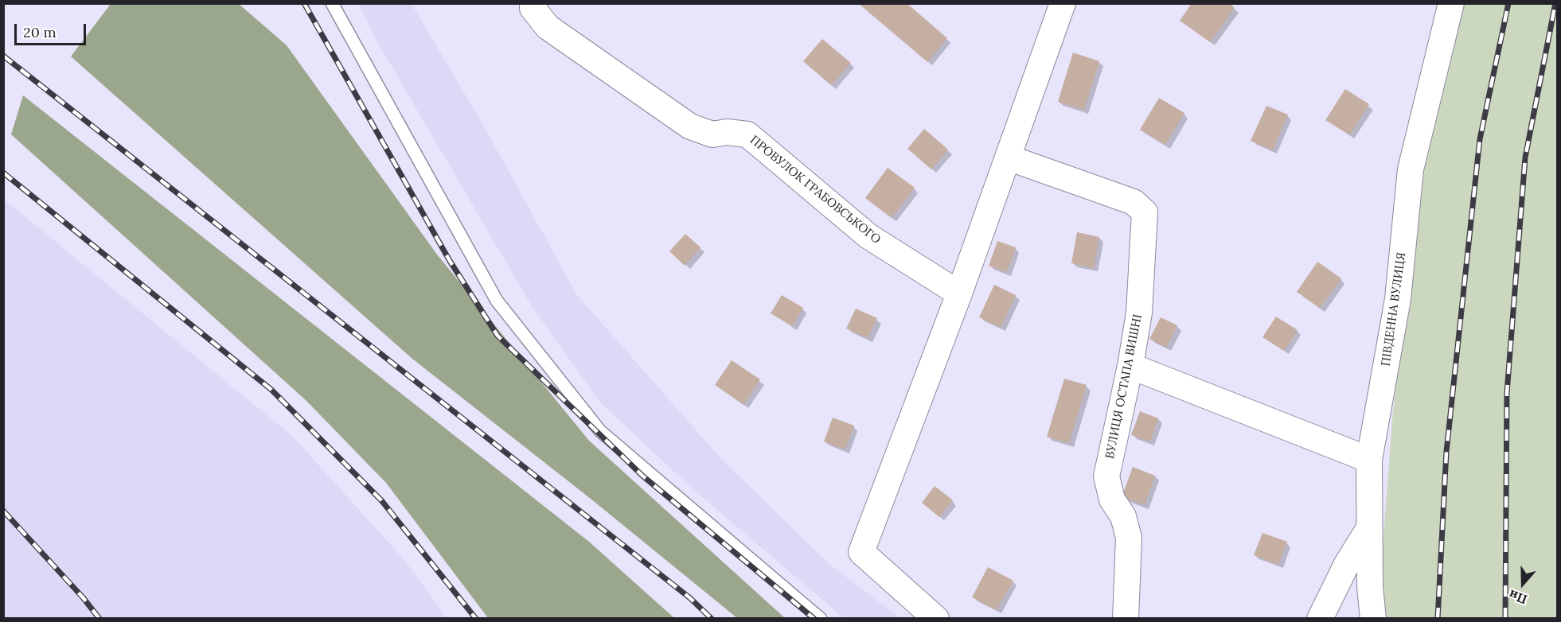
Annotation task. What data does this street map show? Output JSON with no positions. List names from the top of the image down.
{
  "streets": {
    "street": ["ПРОВУЛОК ГРАБОВСЬКОГО", "ПІВДЕННА ВУЛИЦЯ", "ВУЛИЦЯ ОСТАПА ВИШНІ"]
  },
  "scale_bar": "20 m",
  "north": "bottom"
}
